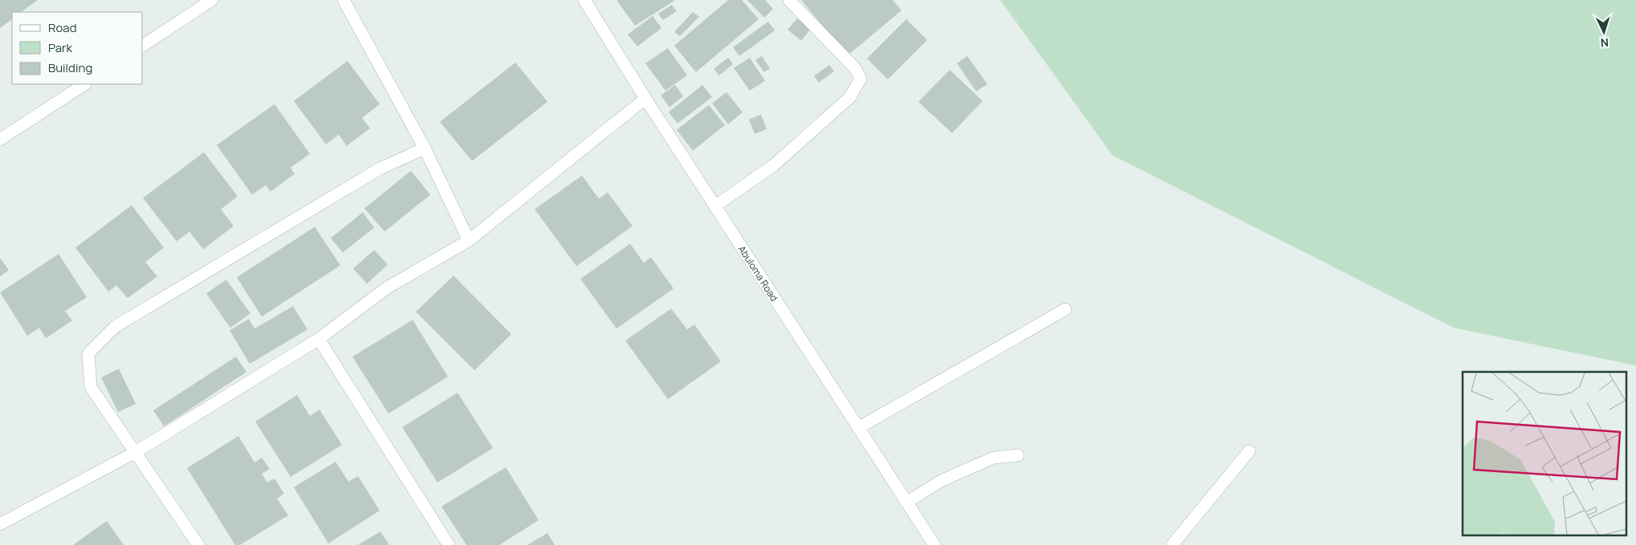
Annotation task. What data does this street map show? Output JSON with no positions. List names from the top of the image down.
{
  "streets": {
    "street": ["Abuloma Road"]
  },
  "legend": ["Road", "Park", "Building"],
  "north": "bottom"
}
